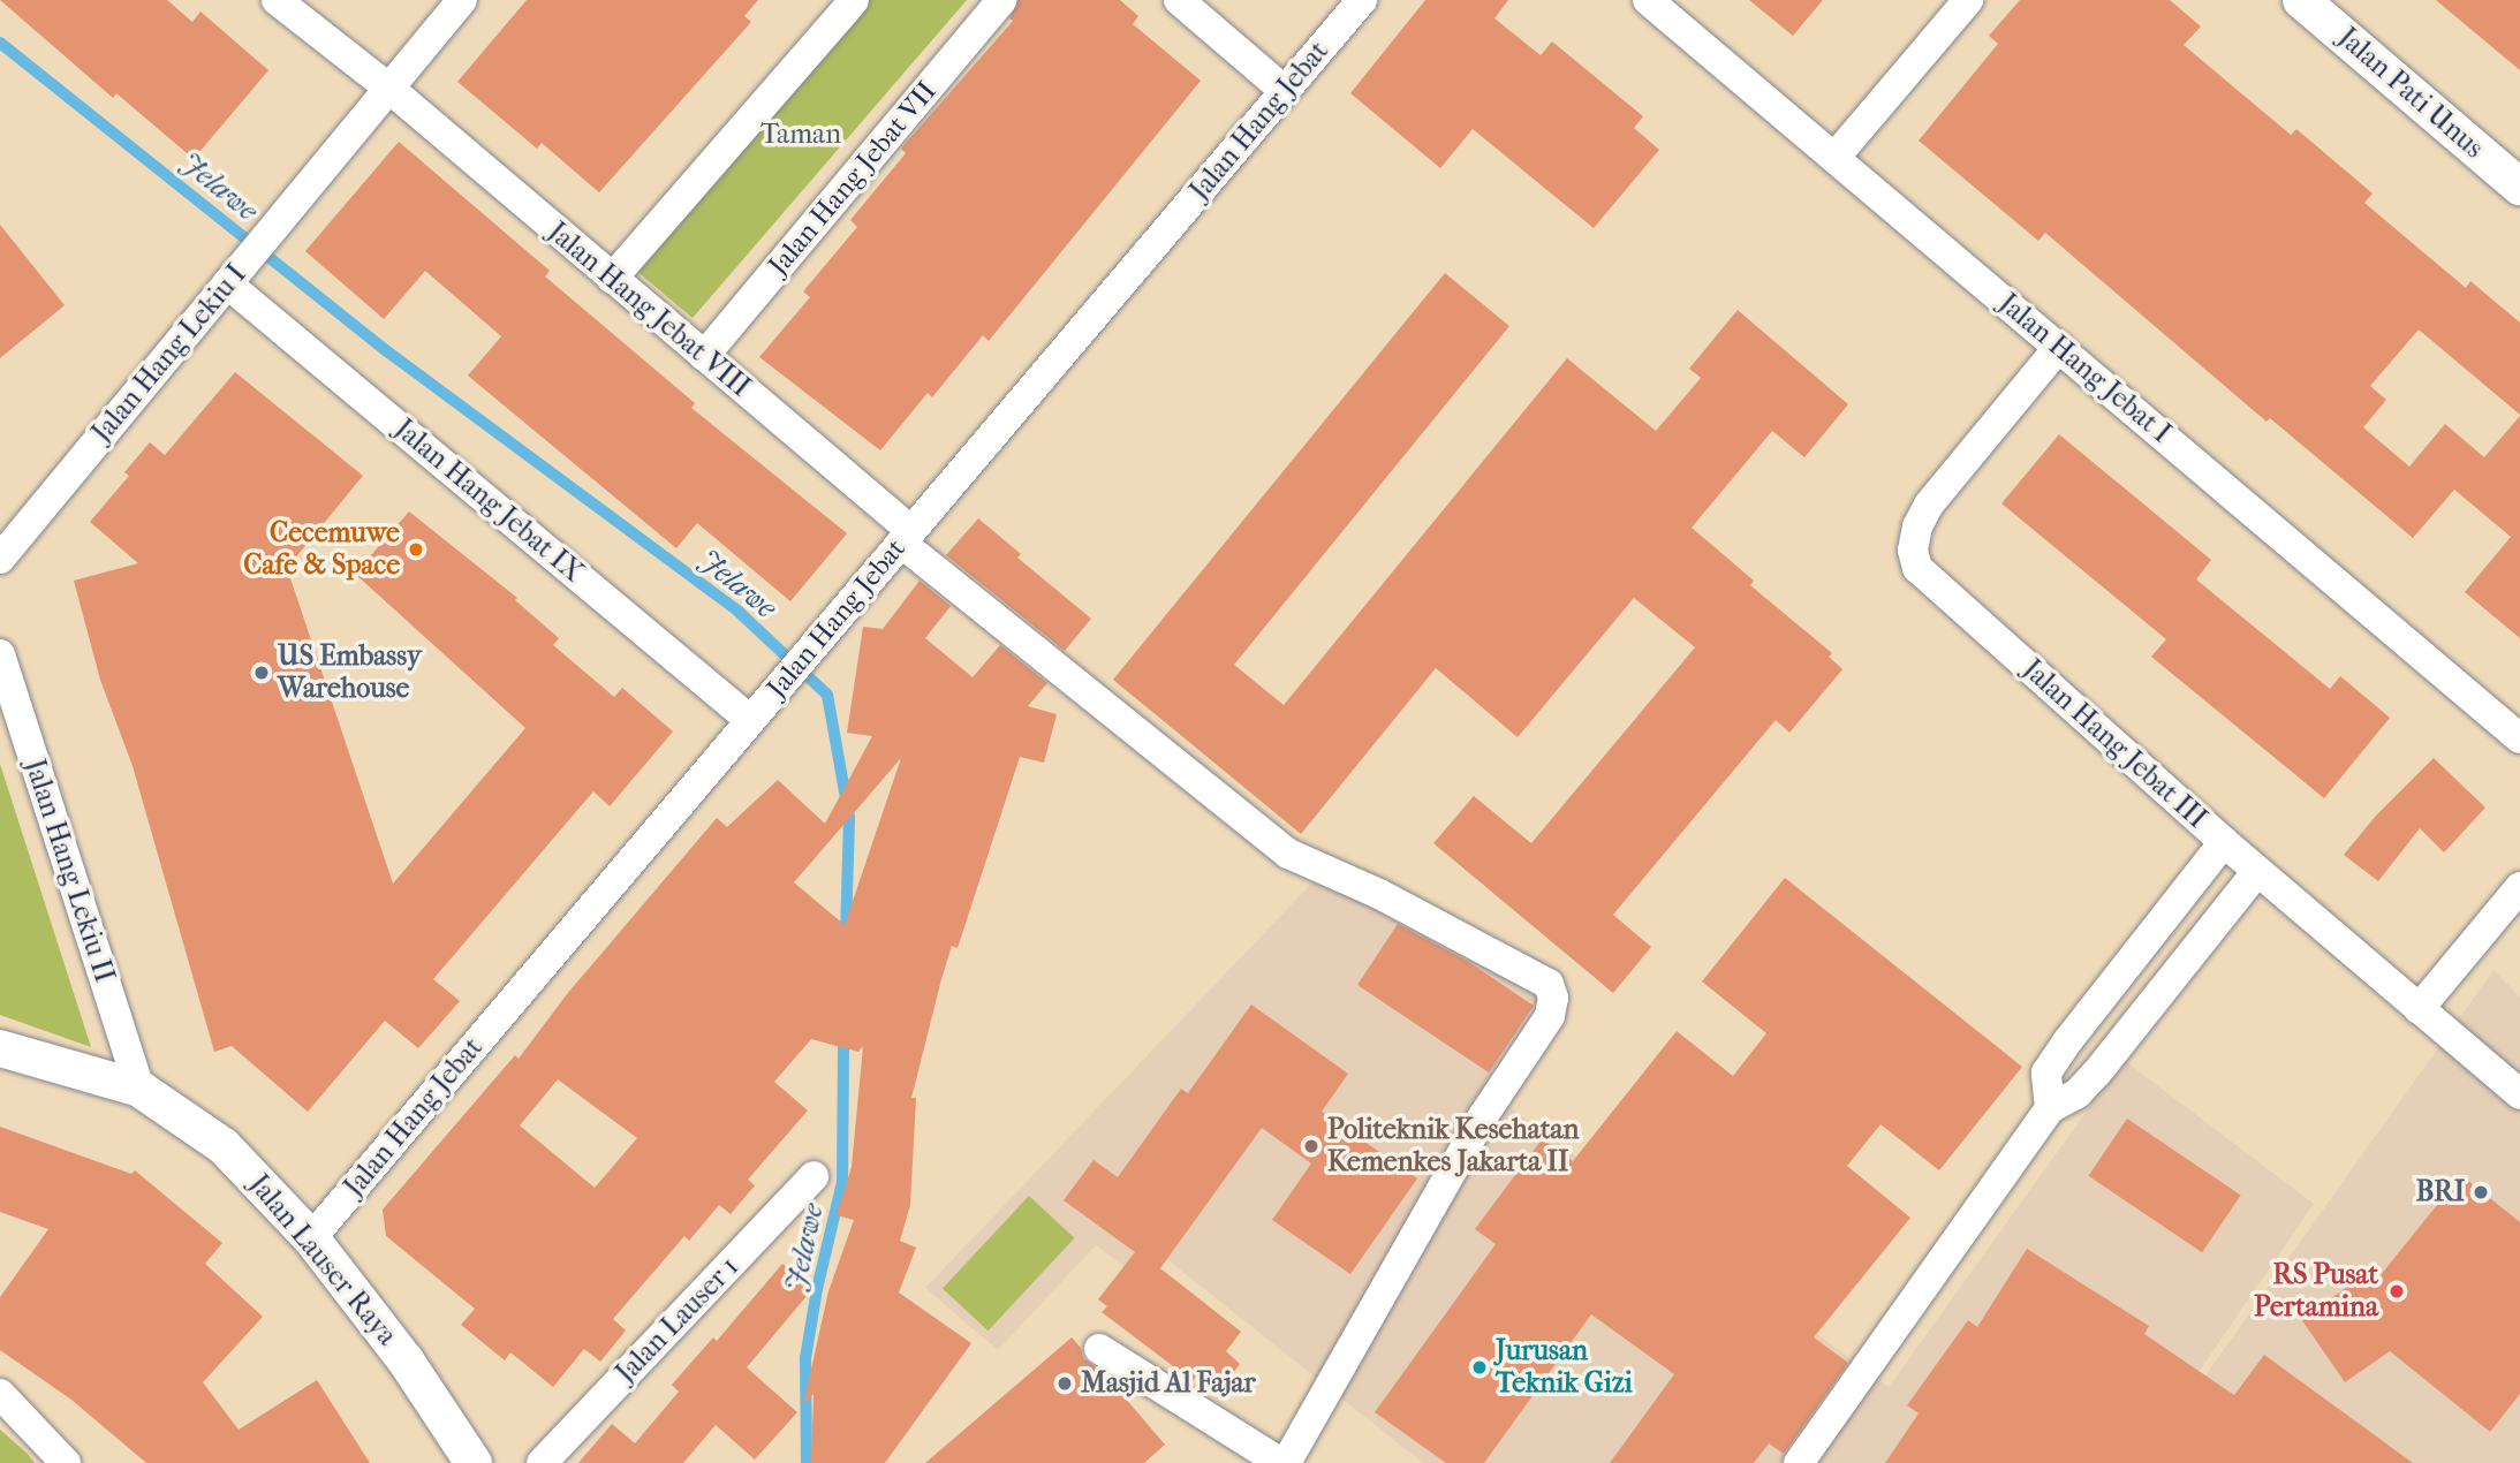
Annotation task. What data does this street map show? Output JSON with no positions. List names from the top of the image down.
{
  "streets": {
    "street": [
      "Jalan Pati Unus",
      "Jalan Hang Jebat",
      "Jalan Hang Jebat VII",
      "Jalan Hang Jebat VIII",
      "Jalan Hang Lekiu I",
      "Jalan Hang Jebat I",
      "Jalan Hang Jebat IX",
      "Jalan Hang Jebat III",
      "Jalan Hang Lekiu II",
      "Jalan Lauser Raya",
      "Jalan Lauser 1"
    ]
  },
  "crossings": [
    ["Jalan Hang Jebat", "Jalan Hang Jebat VIII"],
    ["Jalan Hang Jebat", "Jalan Hang Jebat IX"],
    ["Jalan Hang Jebat", "Jalan Lauser Raya"],
    ["Jalan Hang Jebat VII", "Jalan Hang Jebat VIII"],
    ["Jalan Hang Jebat VIII", "Jalan Hang Lekiu I"],
    ["Jalan Hang Lekiu I", "Jalan Hang Jebat IX"],
    ["Jalan Hang Jebat I", "Jalan Hang Jebat III"],
    ["Jalan Hang Lekiu II", "Jalan Lauser Raya"]
  ],
  "water": ["Jelawe"],
  "parks": ["Taman"],
  "places": [
    "Cecemuwe Cafe & Space",
    "US Embassy Warehouse",
    "Politeknik Kesehatan Kemenkes Jakarta II",
    "BRI",
    "RS Pusat Pertamina",
    "Jurusan Teknik Gizi",
    "Masjid Al Fajar"
  ]
}
